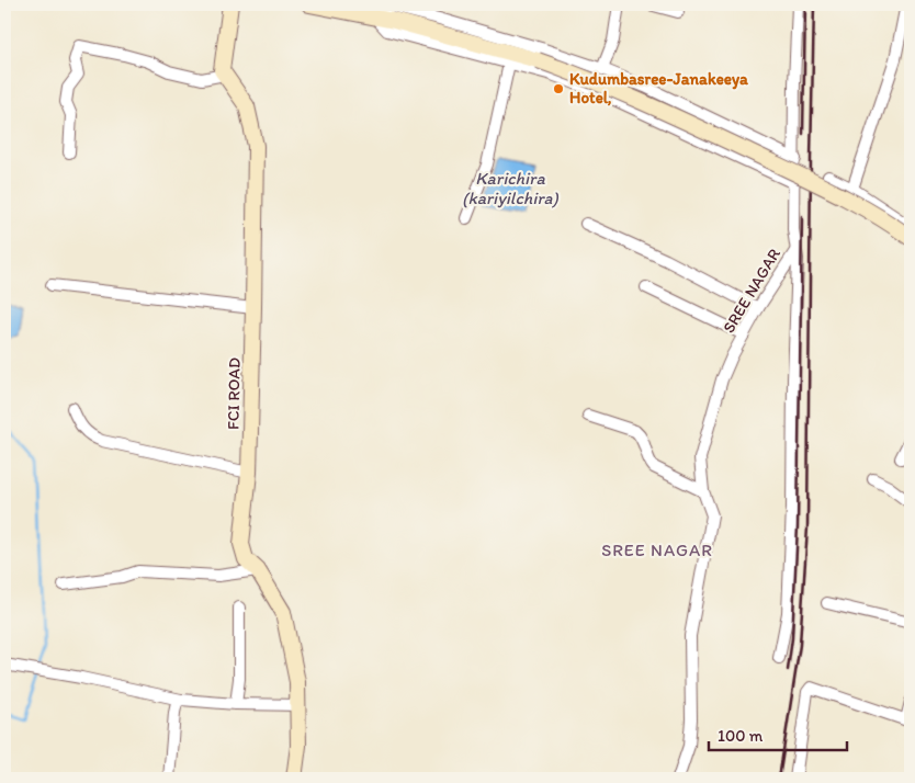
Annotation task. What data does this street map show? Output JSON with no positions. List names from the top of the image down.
{
  "streets": {
    "street": ["SREE NAGAR", "FCI ROAD"]
  },
  "districts": ["SREE NAGAR"],
  "water": ["Karichira (kariyilchira)"],
  "places": ["Kudumbasree-Janakeeya Hotel,"],
  "scale_bar": "100 m"
}
